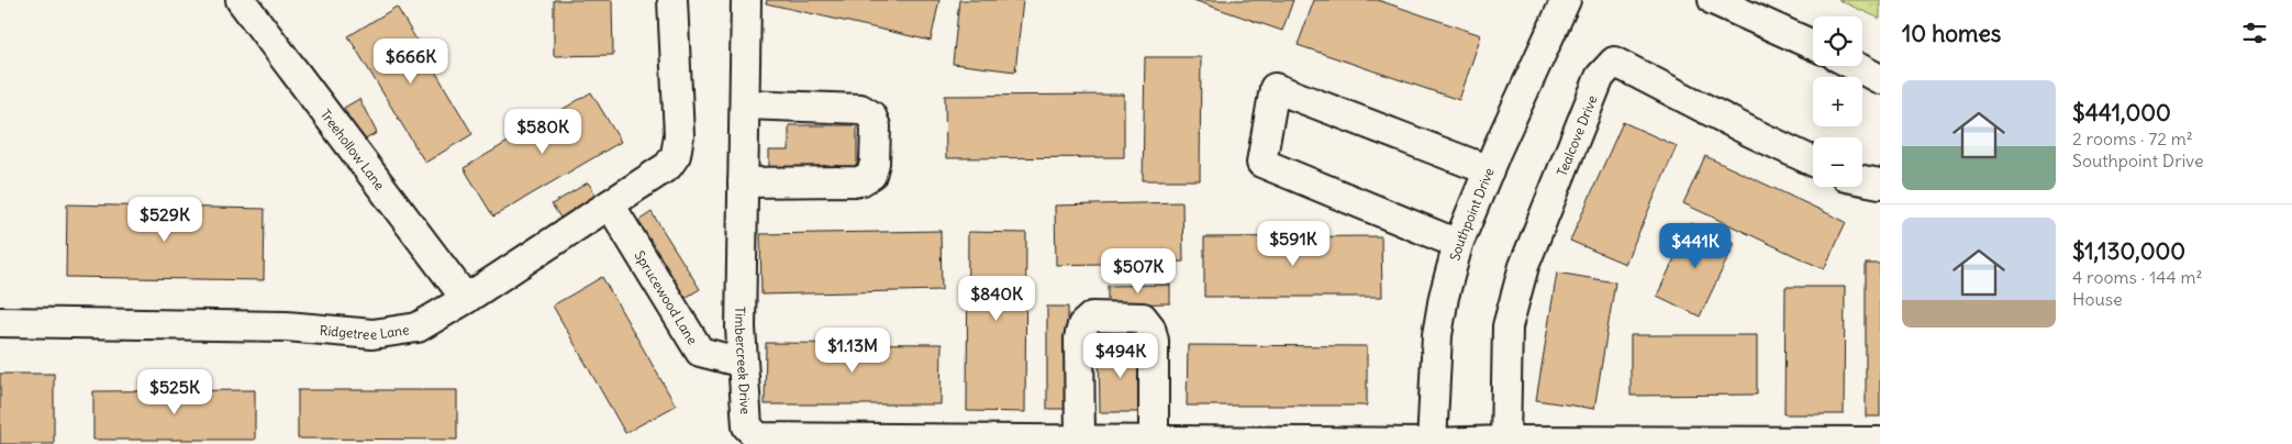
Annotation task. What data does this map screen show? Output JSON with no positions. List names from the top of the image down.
{
  "streets": {
    "street": [
      "Tealcove Drive",
      "Treehollow Lane",
      "Southpoint Drive",
      "Sprucewood Lane",
      "Ridgetree Lane",
      "Timbercreek Drive"
    ]
  },
  "crossings": [
    ["Tealcove Drive", "Timbercreek Drive"],
    ["Treehollow Lane", "Ridgetree Lane"],
    ["Southpoint Drive", "Timbercreek Drive"],
    ["Sprucewood Lane", "Ridgetree Lane"],
    ["Sprucewood Lane", "Timbercreek Drive"]
  ],
  "page": {
    "heading": "10 homes",
    "map_buttons": ["+", "−"],
    "price": [
      "$666K",
      "$580K",
      "$529K",
      "$591K",
      "$441K",
      "$507K",
      "$840K",
      "$1.13M",
      "$494K",
      "$525K"
    ],
    "list": [
      {
        "name": "$441,000",
        "note": "2 rooms · 72 m² · Southpoint Drive"
      },
      {
        "name": "$1,130,000",
        "note": "4 rooms · 144 m² · House"
      }
    ]
  }
}
